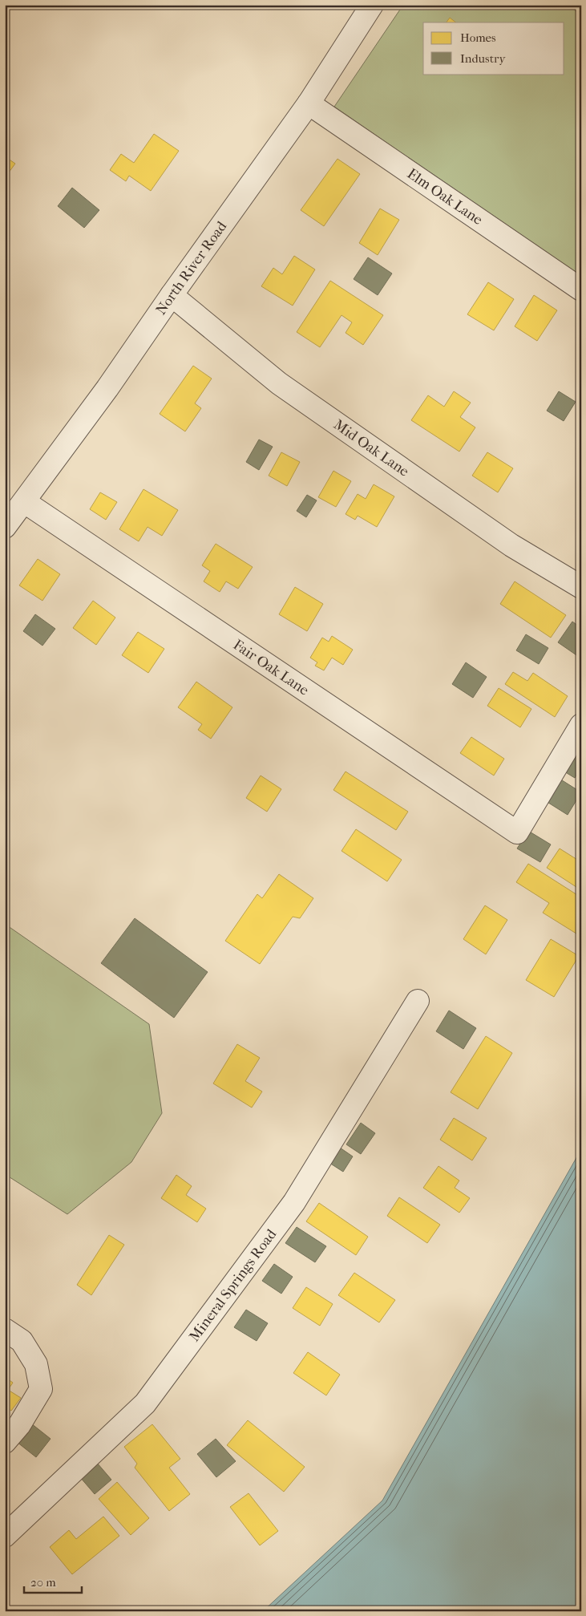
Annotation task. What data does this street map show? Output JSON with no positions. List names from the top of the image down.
{
  "streets": {
    "street": [
      "Elm Oak Lane",
      "North River Road",
      "Mid Oak Lane",
      "Fair Oak Lane",
      "Mineral Springs Road"
    ]
  },
  "crossings": [
    ["Elm Oak Lane", "North River Road"],
    ["North River Road", "Mid Oak Lane"],
    ["North River Road", "Fair Oak Lane"]
  ],
  "legend": ["Homes", "Industry"],
  "scale_bar": "20 m"
}
